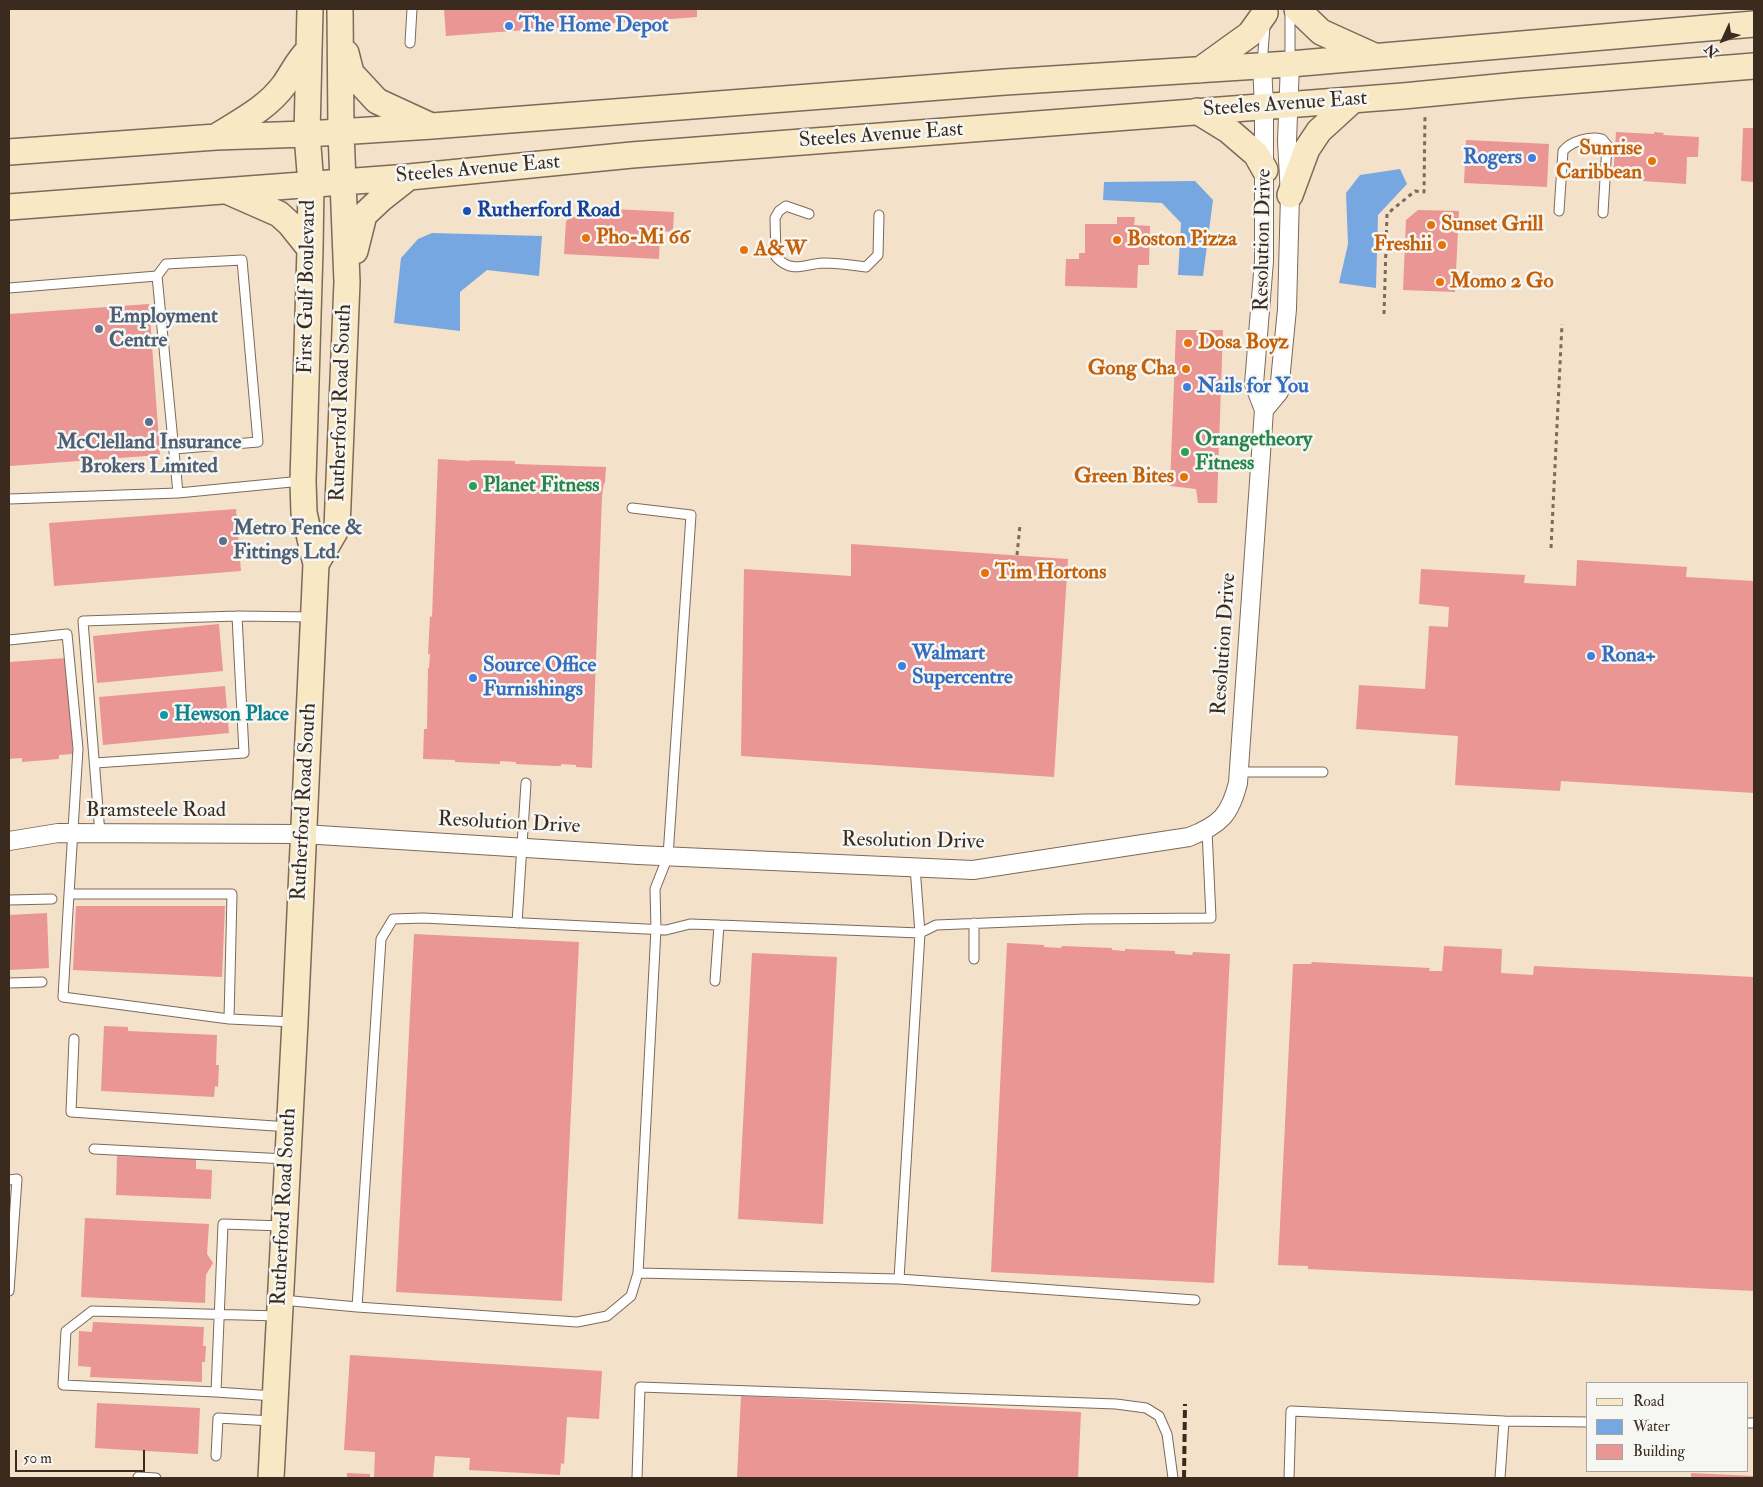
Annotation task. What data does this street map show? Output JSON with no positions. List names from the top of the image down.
{
  "streets": {
    "main road": ["Steeles Avenue East", "First Gulf Boulevard", "Rutherford Road South"],
    "street": ["Resolution Drive", "Bramsteele Road"]
  },
  "crossings": [
    ["Steeles Avenue East", "Resolution Drive"],
    ["Steeles Avenue East", "First Gulf Boulevard"],
    ["Steeles Avenue East", "Rutherford Road South"],
    ["Resolution Drive", "Rutherford Road South"],
    ["Resolution Drive", "Bramsteele Road"],
    ["First Gulf Boulevard", "Rutherford Road South"],
    ["Rutherford Road South", "Bramsteele Road"]
  ],
  "places": [
    "The Home Depot",
    "Rogers",
    "Sunrise Caribbean",
    "Rutherford Road",
    "Sunset Grill",
    "Pho-Mi 66",
    "Boston Pizza",
    "Freshii",
    "A&W",
    "Momo 2 Go",
    "Employment Centre",
    "Dosa Boyz",
    "Gong Cha",
    "Nails for You",
    "McClelland Insurance Brokers Limited",
    "Orangetheory Fitness",
    "Green Bites",
    "Planet Fitness",
    "Metro Fence & Fittings Ltd.",
    "Tim Hortons",
    "Rona+",
    "Walmart Supercentre",
    "Source Office Furnishings",
    "Hewson Place"
  ],
  "legend": ["Road", "Water", "Building"],
  "scale_bar": "50 m",
  "north": "bottom left"
}
